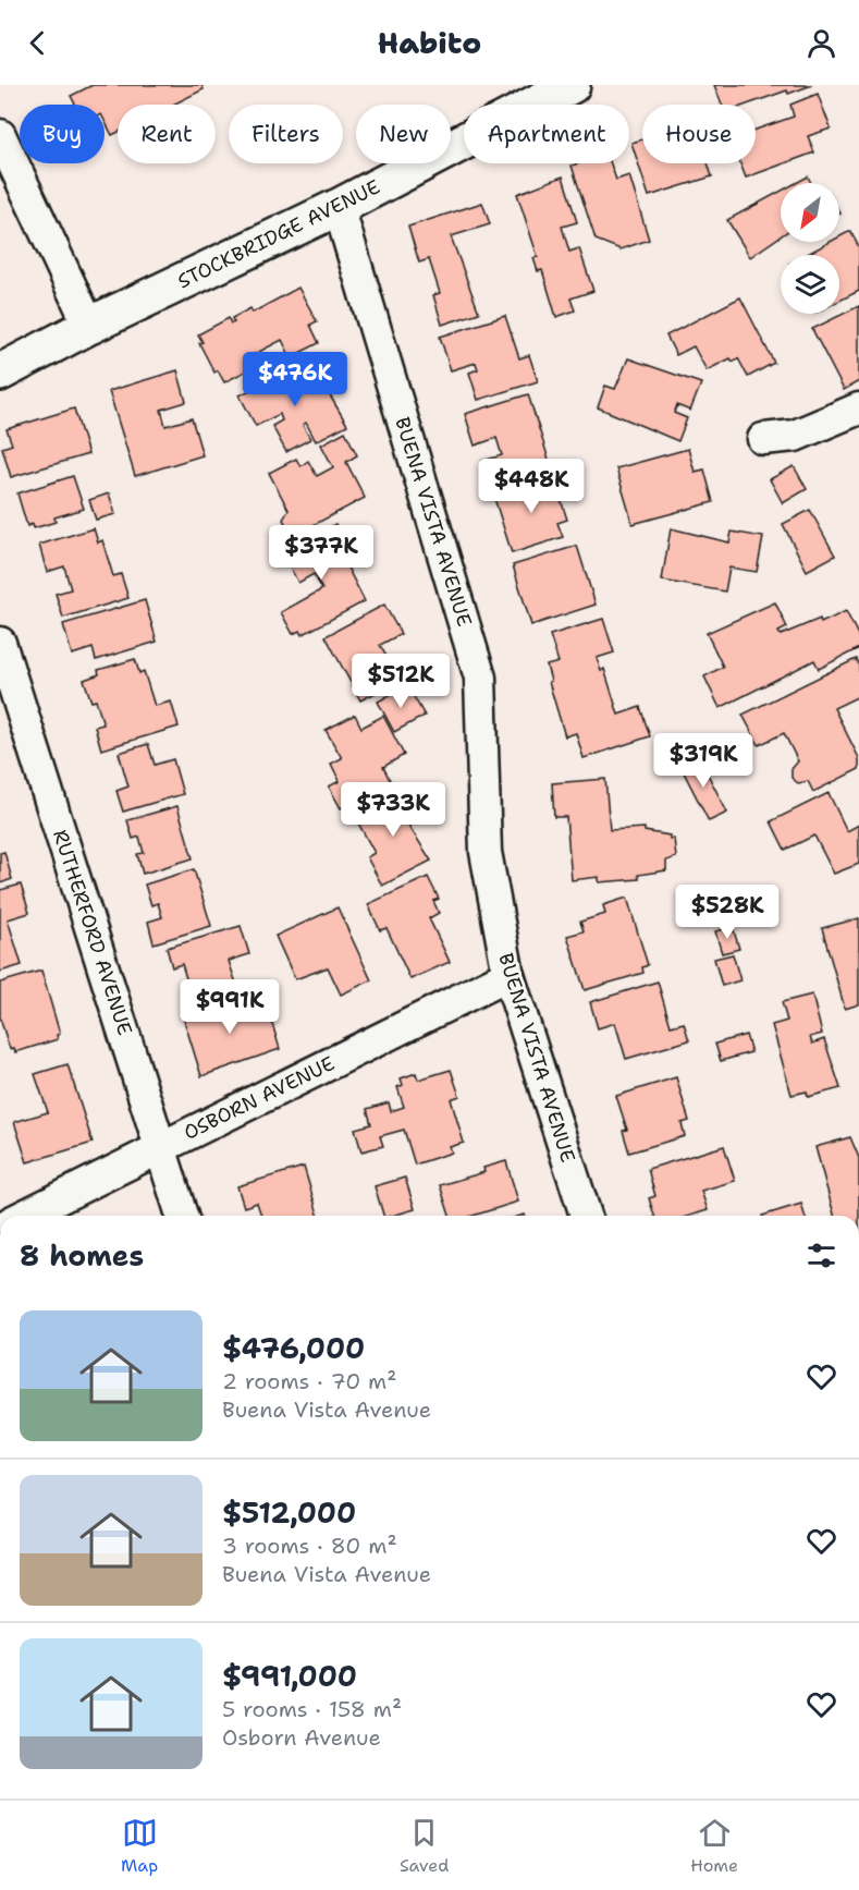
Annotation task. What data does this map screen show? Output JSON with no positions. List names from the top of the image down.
{
  "streets": {
    "street": [
      "STOCKBRIDGE AVENUE",
      "BUENA VISTA AVENUE",
      "RUTHERFORD AVENUE",
      "OSBORN AVENUE"
    ]
  },
  "crossings": [
    ["STOCKBRIDGE AVENUE", "BUENA VISTA AVENUE"],
    ["BUENA VISTA AVENUE", "OSBORN AVENUE"],
    ["RUTHERFORD AVENUE", "OSBORN AVENUE"]
  ],
  "north": "bottom left",
  "page": {
    "header": "Habito",
    "chip": [
      "Buy",
      "Rent",
      "Filters",
      "New",
      "Apartment",
      "House"
    ],
    "price": [
      "$476K",
      "$448K",
      "$377K",
      "$512K",
      "$319K",
      "$733K",
      "$528K",
      "$991K"
    ],
    "heading": "8 homes",
    "list": [
      {
        "name": "$476,000",
        "note": "2 rooms · 70 m² · Buena Vista Avenue"
      },
      {
        "name": "$512,000",
        "note": "3 rooms · 80 m² · Buena Vista Avenue"
      },
      {
        "name": "$991,000",
        "note": "5 rooms · 158 m² · Osborn Avenue"
      }
    ],
    "tabs": ["Map", "Saved", "Home"]
  }
}
